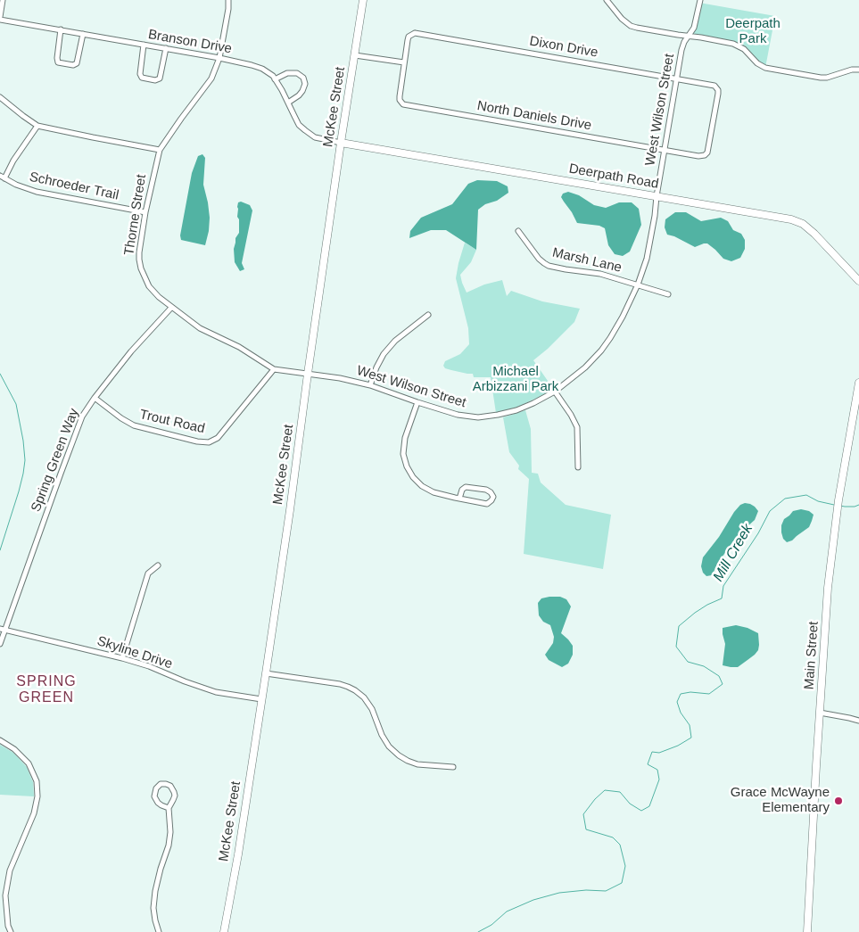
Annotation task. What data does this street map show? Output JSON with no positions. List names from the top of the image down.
{
  "streets": {
    "street": [
      "Branson Drive",
      "Dixon Drive",
      "McKee Street",
      "West Wilson Street",
      "North Daniels Drive",
      "Deerpath Road",
      "Schroeder Trail",
      "Thorne Street",
      "Marsh Lane",
      "Trout Road",
      "Spring Green Way",
      "Skyline Drive",
      "Main Street"
    ]
  },
  "crossings": [
    ["Branson Drive", "McKee Street"],
    ["Branson Drive", "Deerpath Road"],
    ["Branson Drive", "Thorne Street"],
    ["Dixon Drive", "West Wilson Street"],
    ["Dixon Drive", "North Daniels Drive"],
    ["McKee Street", "West Wilson Street"],
    ["McKee Street", "Deerpath Road"],
    ["McKee Street", "Thorne Street"],
    ["McKee Street", "Skyline Drive"],
    ["West Wilson Street", "North Daniels Drive"],
    ["West Wilson Street", "Deerpath Road"],
    ["West Wilson Street", "Thorne Street"],
    ["West Wilson Street", "Marsh Lane"],
    ["Schroeder Trail", "Thorne Street"],
    ["Thorne Street", "Trout Road"],
    ["Thorne Street", "Spring Green Way"],
    ["Trout Road", "Spring Green Way"],
    ["Spring Green Way", "Skyline Drive"]
  ],
  "districts": ["SPRING GREEN"],
  "water": ["Mill Creek"],
  "parks": ["Deerpath Park", "Michael Arbizzani Park"],
  "places": ["Grace McWayne Elementary"]
}
